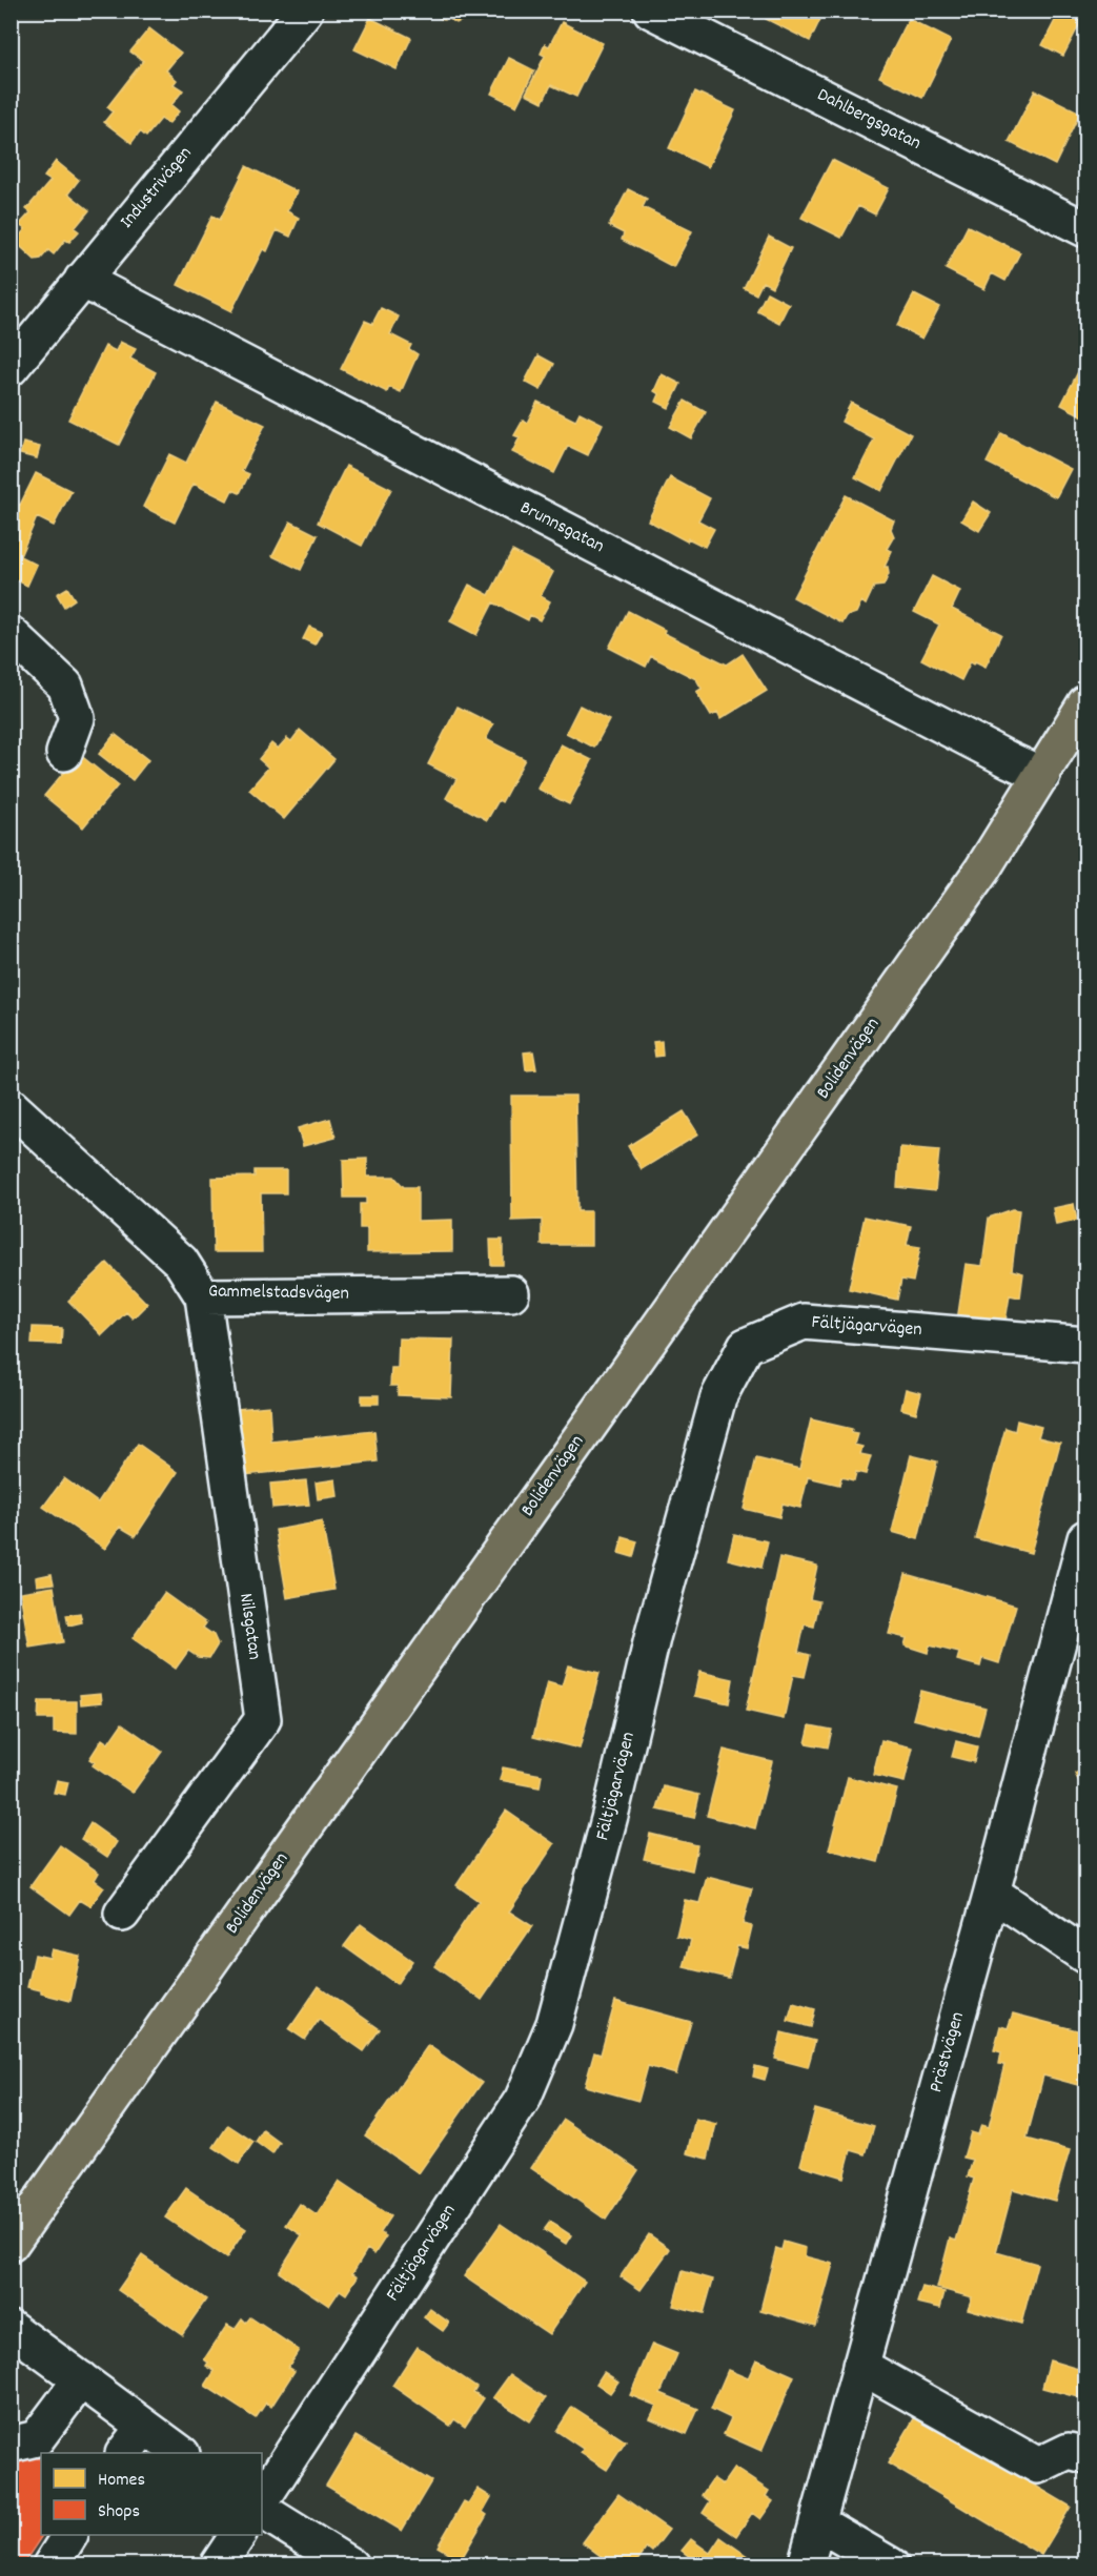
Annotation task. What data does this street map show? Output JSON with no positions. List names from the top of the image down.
{
  "streets": {
    "main road": ["Bolidenvägen"],
    "street": [
      "Dahlbergsgatan",
      "Industrivägen",
      "Brunnsgatan",
      "Gammelstadsvägen",
      "Fältjägarvägen",
      "Nilsgatan",
      "Prästvägen"
    ]
  },
  "crossings": [
    ["Industrivägen", "Brunnsgatan"],
    ["Brunnsgatan", "Bolidenvägen"],
    ["Gammelstadsvägen", "Nilsgatan"]
  ],
  "legend": ["Homes", "Shops"]
}
